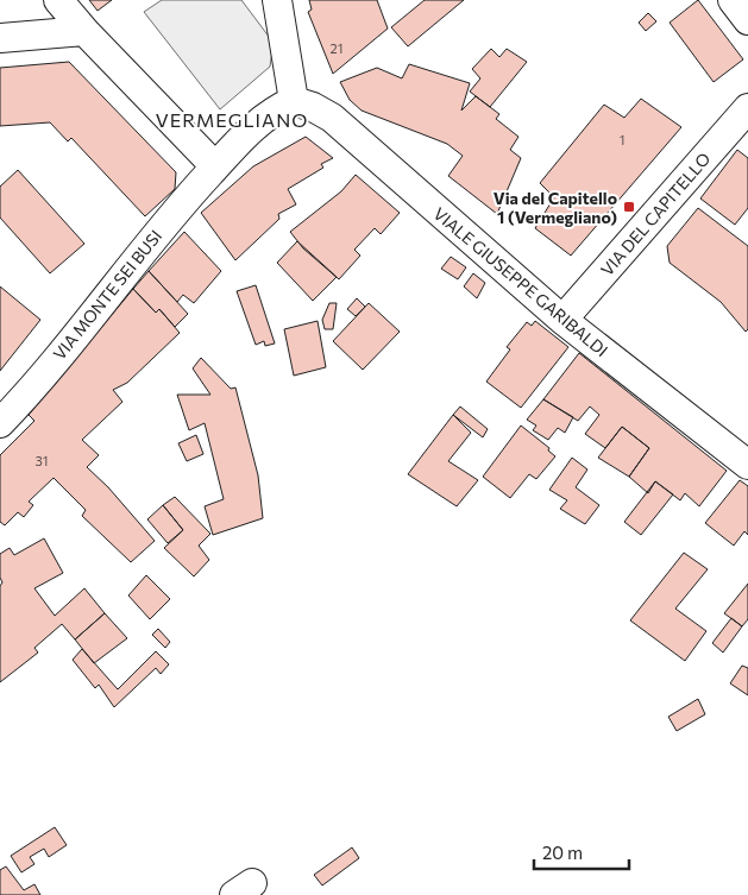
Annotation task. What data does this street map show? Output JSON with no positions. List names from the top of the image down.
{
  "streets": {
    "street": ["VIA DEL CAPITELLO", "VIALE GIUSEPPE GARIBALDI", "VIA MONTE SEI BUSI"]
  },
  "crossings": [
    ["VIA DEL CAPITELLO", "VIALE GIUSEPPE GARIBALDI"],
    ["VIALE GIUSEPPE GARIBALDI", "VIA MONTE SEI BUSI"]
  ],
  "districts": ["VERMEGLIANO"],
  "places": {
    "transit": ["Via del Capitello 1 (Vermegliano)"]
  },
  "house_numbers": ["21", "1", "31"],
  "scale_bar": "20 m"
}
